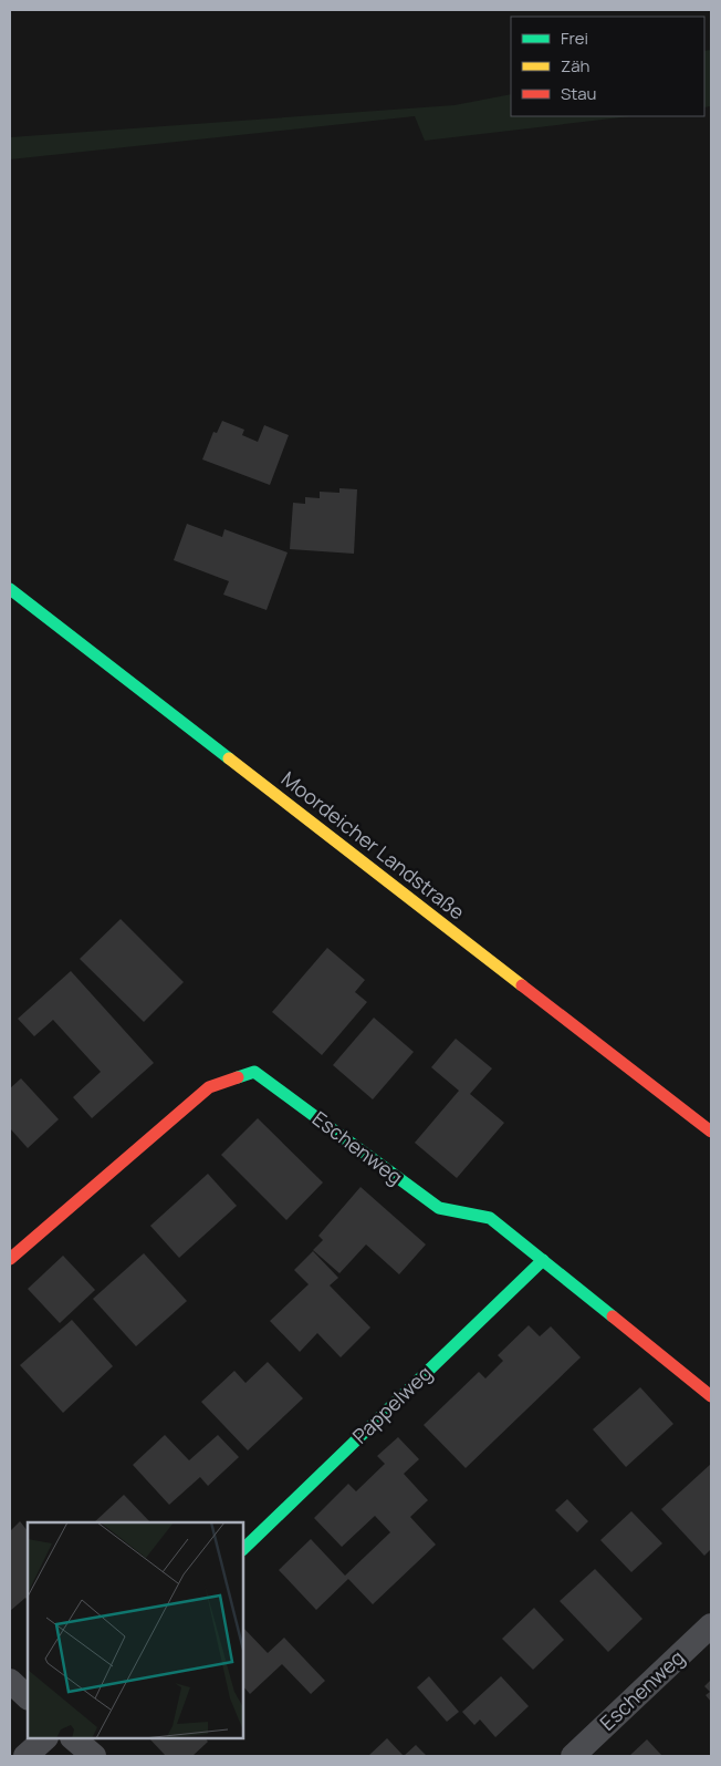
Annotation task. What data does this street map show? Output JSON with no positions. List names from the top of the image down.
{
  "streets": {
    "street": ["Moordeicher Landstraße", "Eschenweg", "Pappelweg"]
  },
  "crossings": [
    ["Eschenweg", "Pappelweg"]
  ],
  "legend": ["Frei", "Zäh", "Stau"]
}
